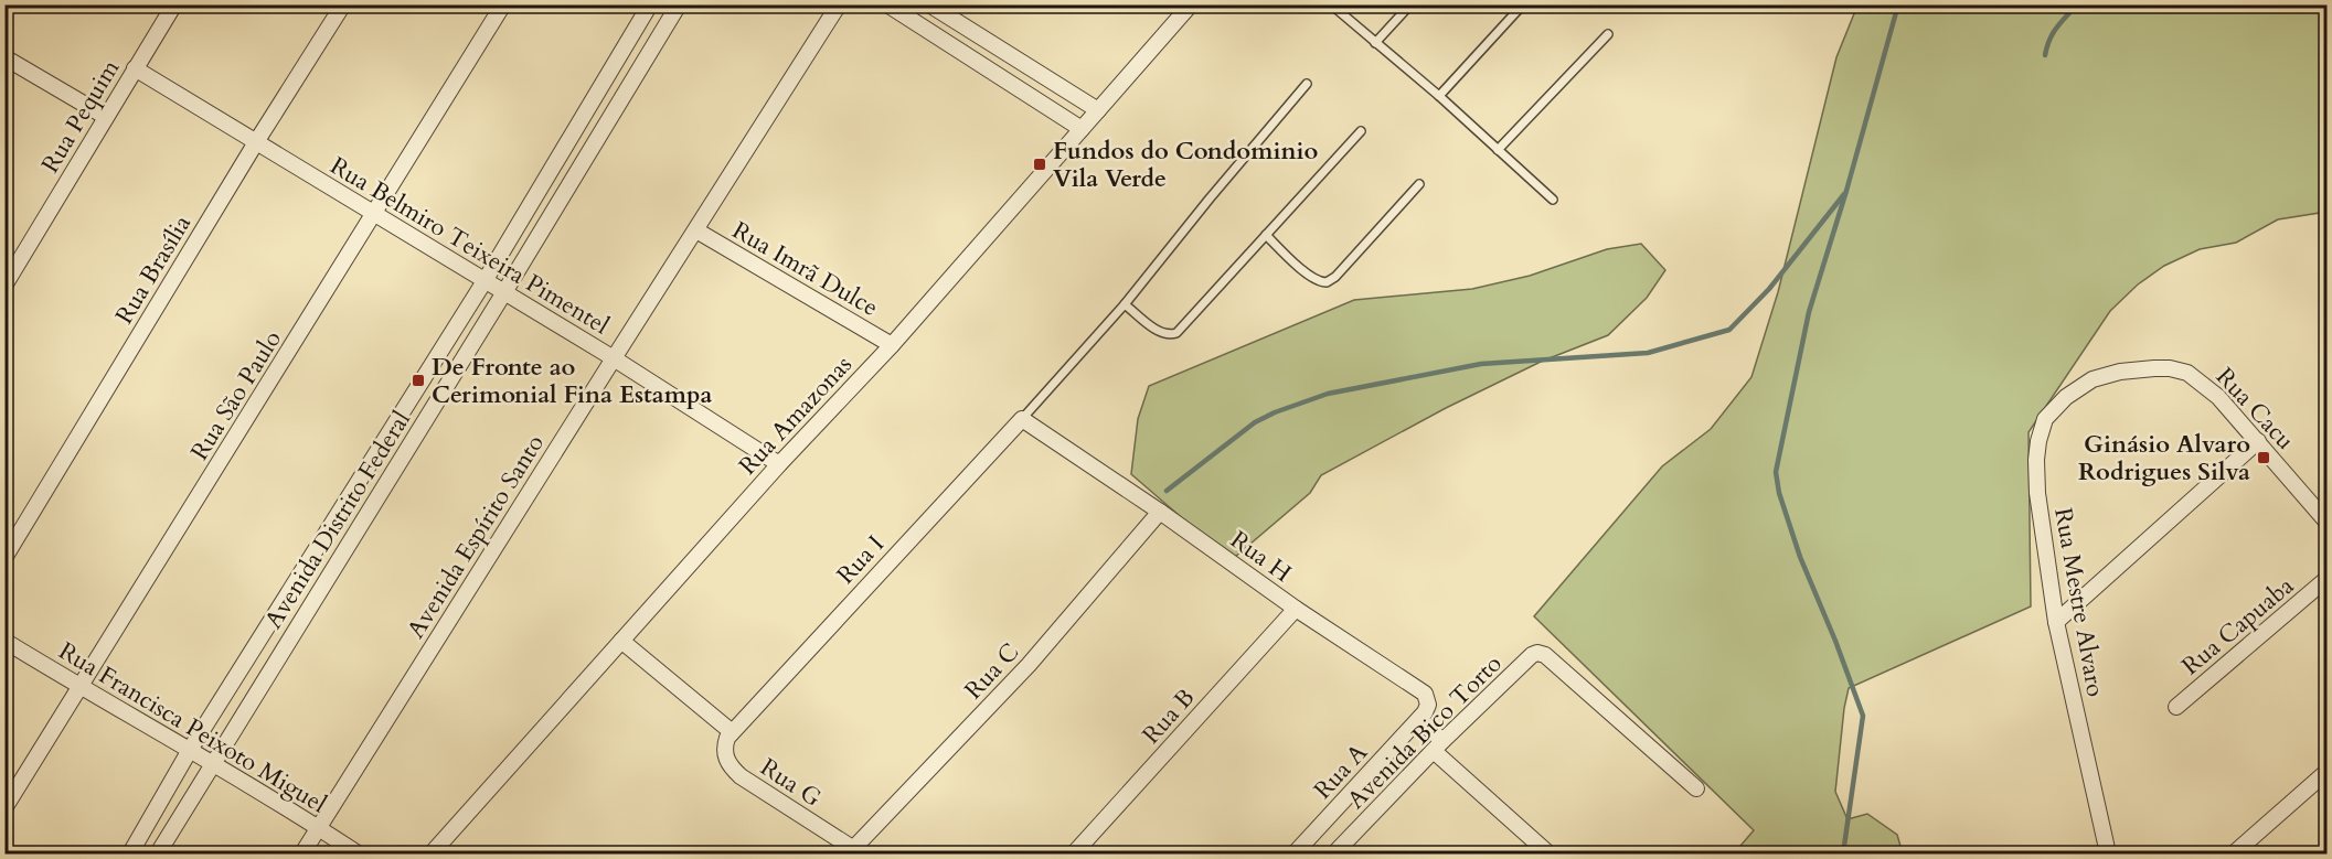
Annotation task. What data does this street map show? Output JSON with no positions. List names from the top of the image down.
{
  "streets": {
    "street": [
      "Rua Pequim",
      "Rua Belmiro Teixeira Pimentel",
      "Rua Imrã Dulce",
      "Rua Brasília",
      "Rua São Paulo",
      "Rua Cacu",
      "Rua Amazonas",
      "Avenida Distrito Federal",
      "Avenida Espírito Santo",
      "Rua H",
      "Rua I",
      "Rua Mestre Alvaro",
      "Rua Capuaba",
      "Rua C",
      "Rua B",
      "Rua Francisca Peixoto Miguel",
      "Avenida Bico Torto",
      "Rua A",
      "Rua G"
    ]
  },
  "crossings": [
    ["Rua Pequim", "Rua Belmiro Teixeira Pimentel"],
    ["Rua Belmiro Teixeira Pimentel", "Rua Brasília"],
    ["Rua Belmiro Teixeira Pimentel", "Rua São Paulo"],
    ["Rua Belmiro Teixeira Pimentel", "Rua Amazonas"],
    ["Rua Belmiro Teixeira Pimentel", "Avenida Distrito Federal"],
    ["Rua Belmiro Teixeira Pimentel", "Avenida Espírito Santo"],
    ["Rua Imrã Dulce", "Rua Amazonas"],
    ["Rua Imrã Dulce", "Avenida Espírito Santo"],
    ["Rua São Paulo", "Rua Francisca Peixoto Miguel"],
    ["Rua Cacu", "Rua Mestre Alvaro"],
    ["Avenida Distrito Federal", "Rua Francisca Peixoto Miguel"],
    ["Avenida Espírito Santo", "Rua Francisca Peixoto Miguel"],
    ["Rua H", "Rua I"],
    ["Rua H", "Rua C"],
    ["Rua H", "Rua B"],
    ["Rua H", "Rua A"],
    ["Rua I", "Rua G"],
    ["Rua C", "Rua G"]
  ],
  "places": {
    "transit": ["Fundos do Condominio Vila Verde", "De Fronte ao Cerimonial Fina Estampa", "Ginásio Alvaro Rodrigues Silva"]
  }
}
